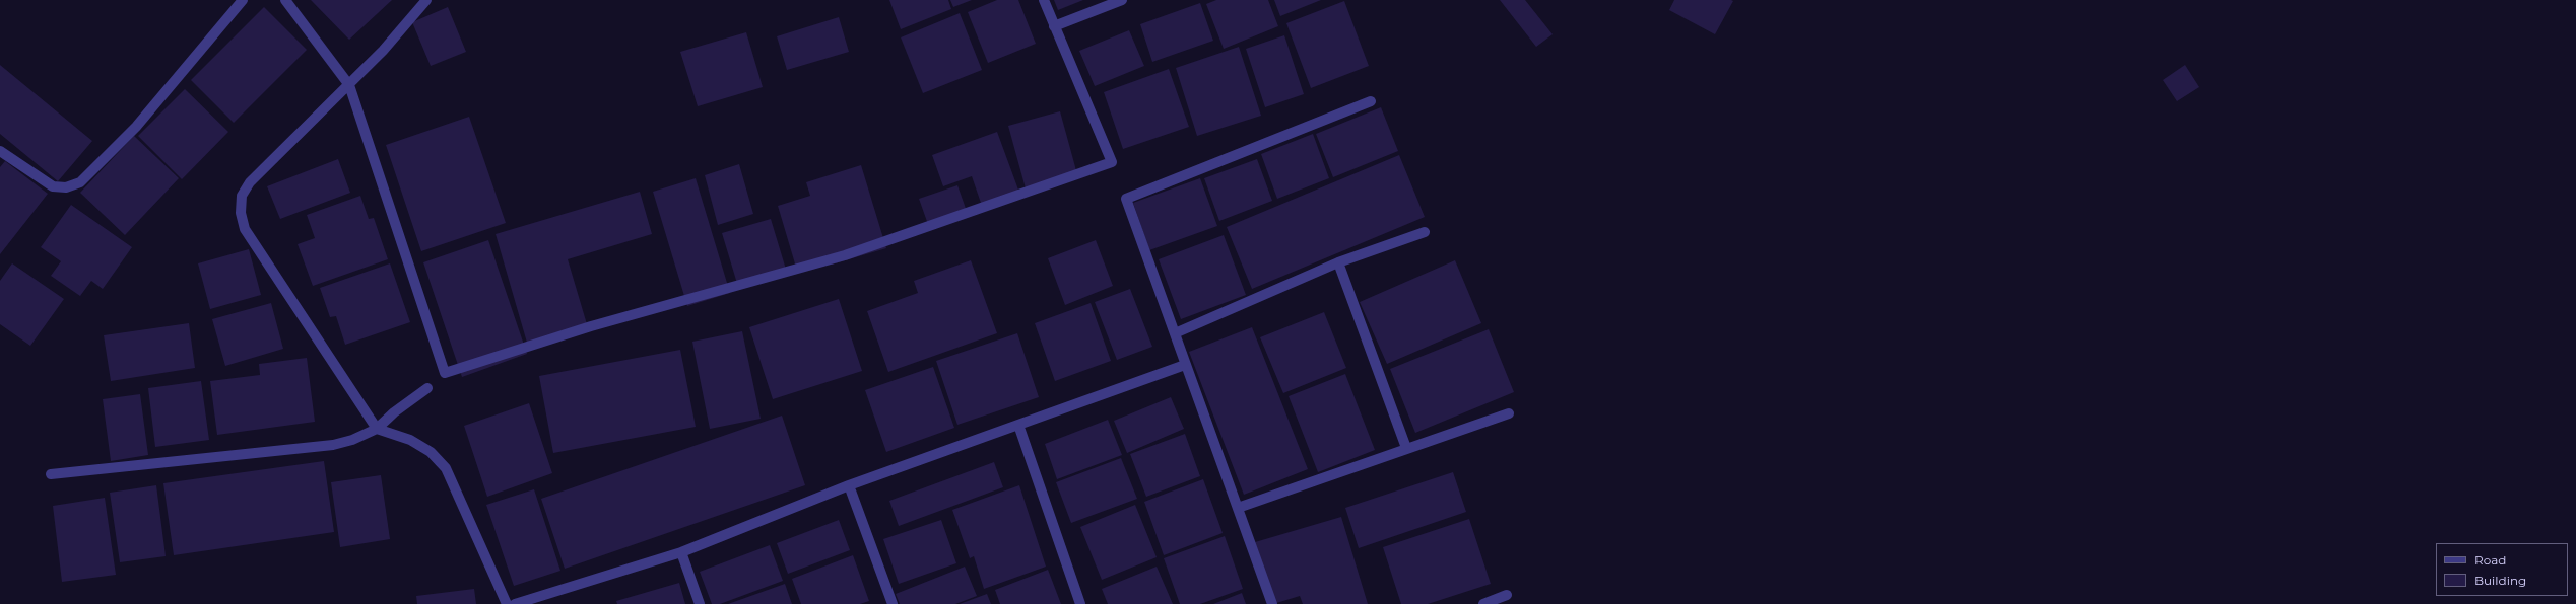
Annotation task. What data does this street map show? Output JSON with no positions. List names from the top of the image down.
{
  "legend": ["Road", "Building"]
}
